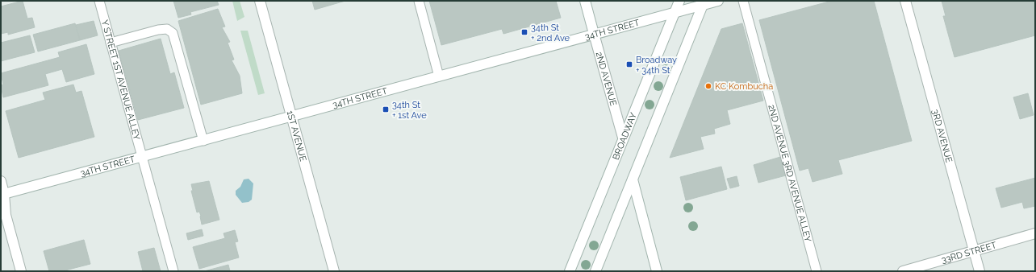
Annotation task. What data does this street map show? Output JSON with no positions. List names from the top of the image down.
{
  "streets": {
    "street": [
      "34TH STREET",
      "2ND AVENUE",
      "1ST AVENUE",
      "BROADWAY",
      "3RD AVENUE",
      "33RD STREET"
    ],
    "lane": ["Y STREET 1ST AVENUE ALLEY", "2ND AVENUE 3RD AVENUE ALLEY"]
  },
  "crossings": [
    ["34TH STREET", "2ND AVENUE"],
    ["34TH STREET", "Y STREET 1ST AVENUE ALLEY"],
    ["34TH STREET", "1ST AVENUE"],
    ["34TH STREET", "BROADWAY"],
    ["2ND AVENUE", "BROADWAY"],
    ["3RD AVENUE", "33RD STREET"]
  ],
  "places": {
    "transit": ["34th St + 2nd Ave", "Broadway + 34th St", "34th St + 1st Ave"],
    "other": ["KC Kombucha"]
  }
}
